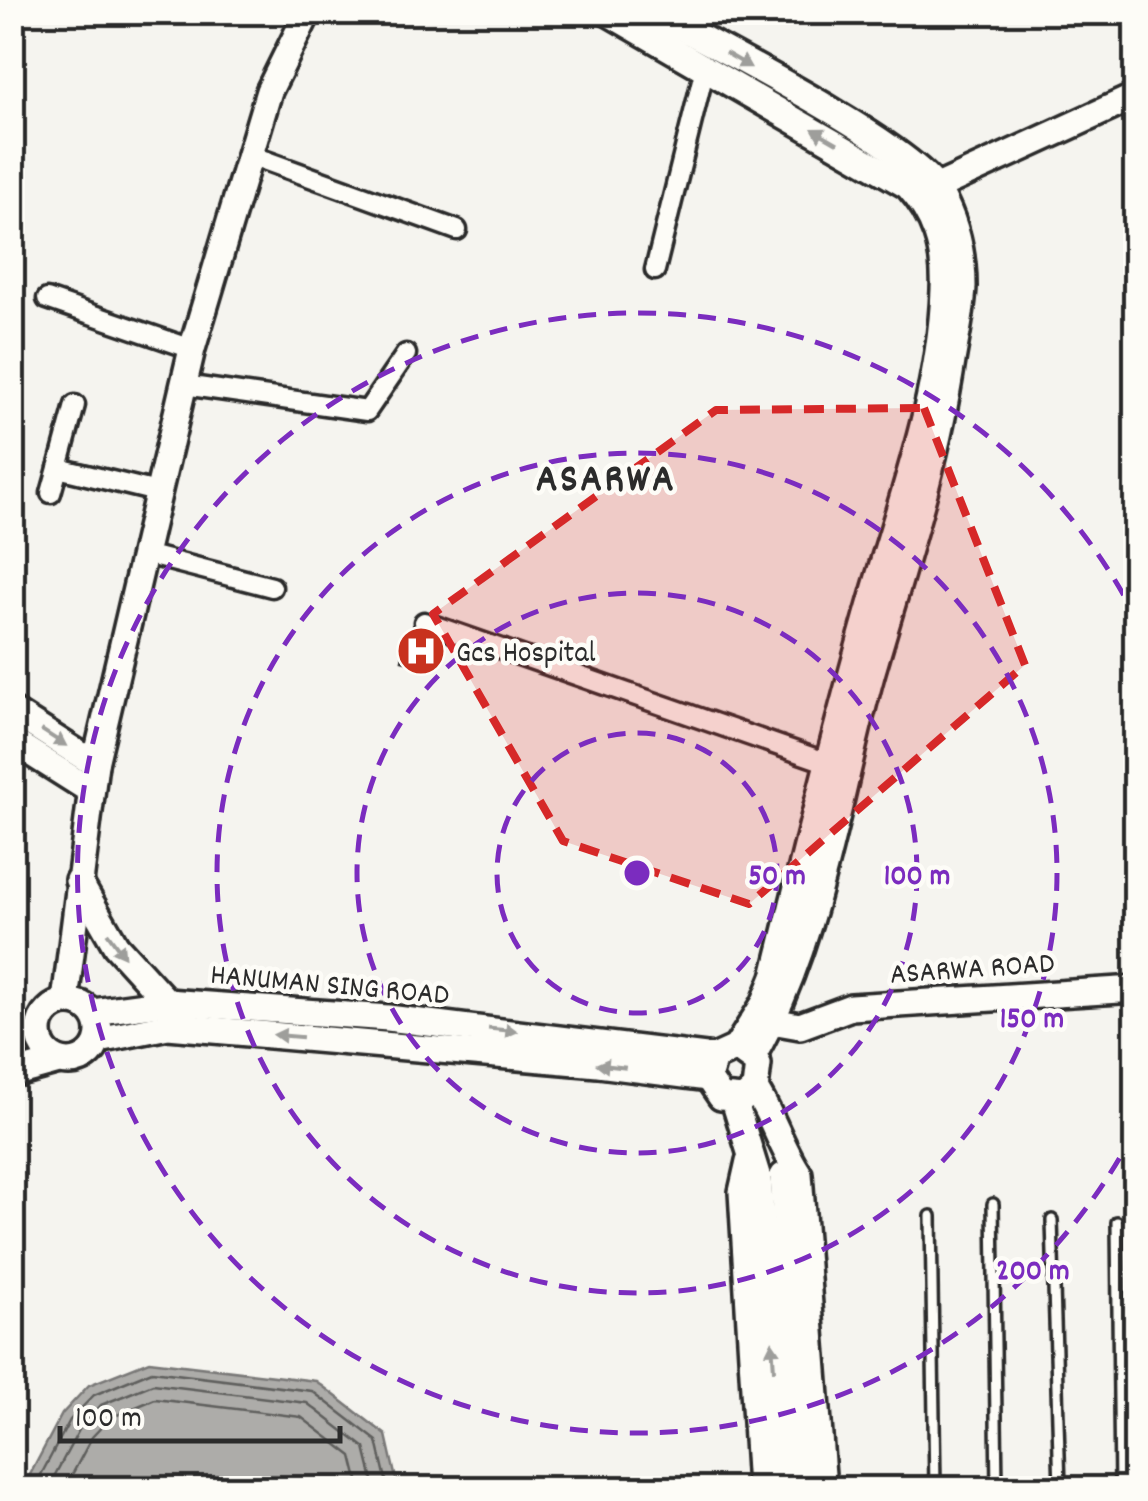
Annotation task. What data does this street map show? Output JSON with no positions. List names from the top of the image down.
{
  "streets": {
    "street": ["ASARWA ROAD", "HANUMAN SING ROAD"]
  },
  "districts": ["ASARWA"],
  "places": {
    "hospital": ["Gcs Hospital"]
  },
  "scale_bar": "100 m",
  "rings": [
    "50 m",
    "100 m",
    "150 m",
    "200 m"
  ]
}
